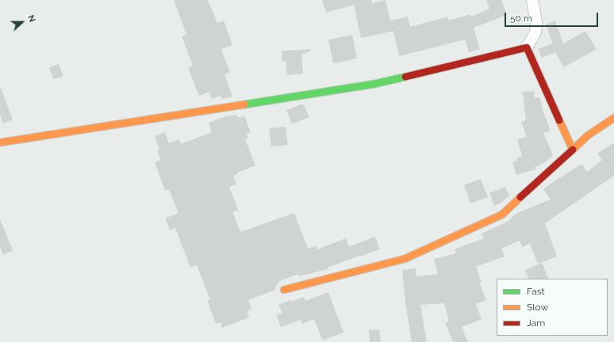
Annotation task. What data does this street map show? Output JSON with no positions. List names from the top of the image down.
{
  "legend": ["Fast", "Slow", "Jam"],
  "scale_bar": "50 m",
  "north": "right"
}
